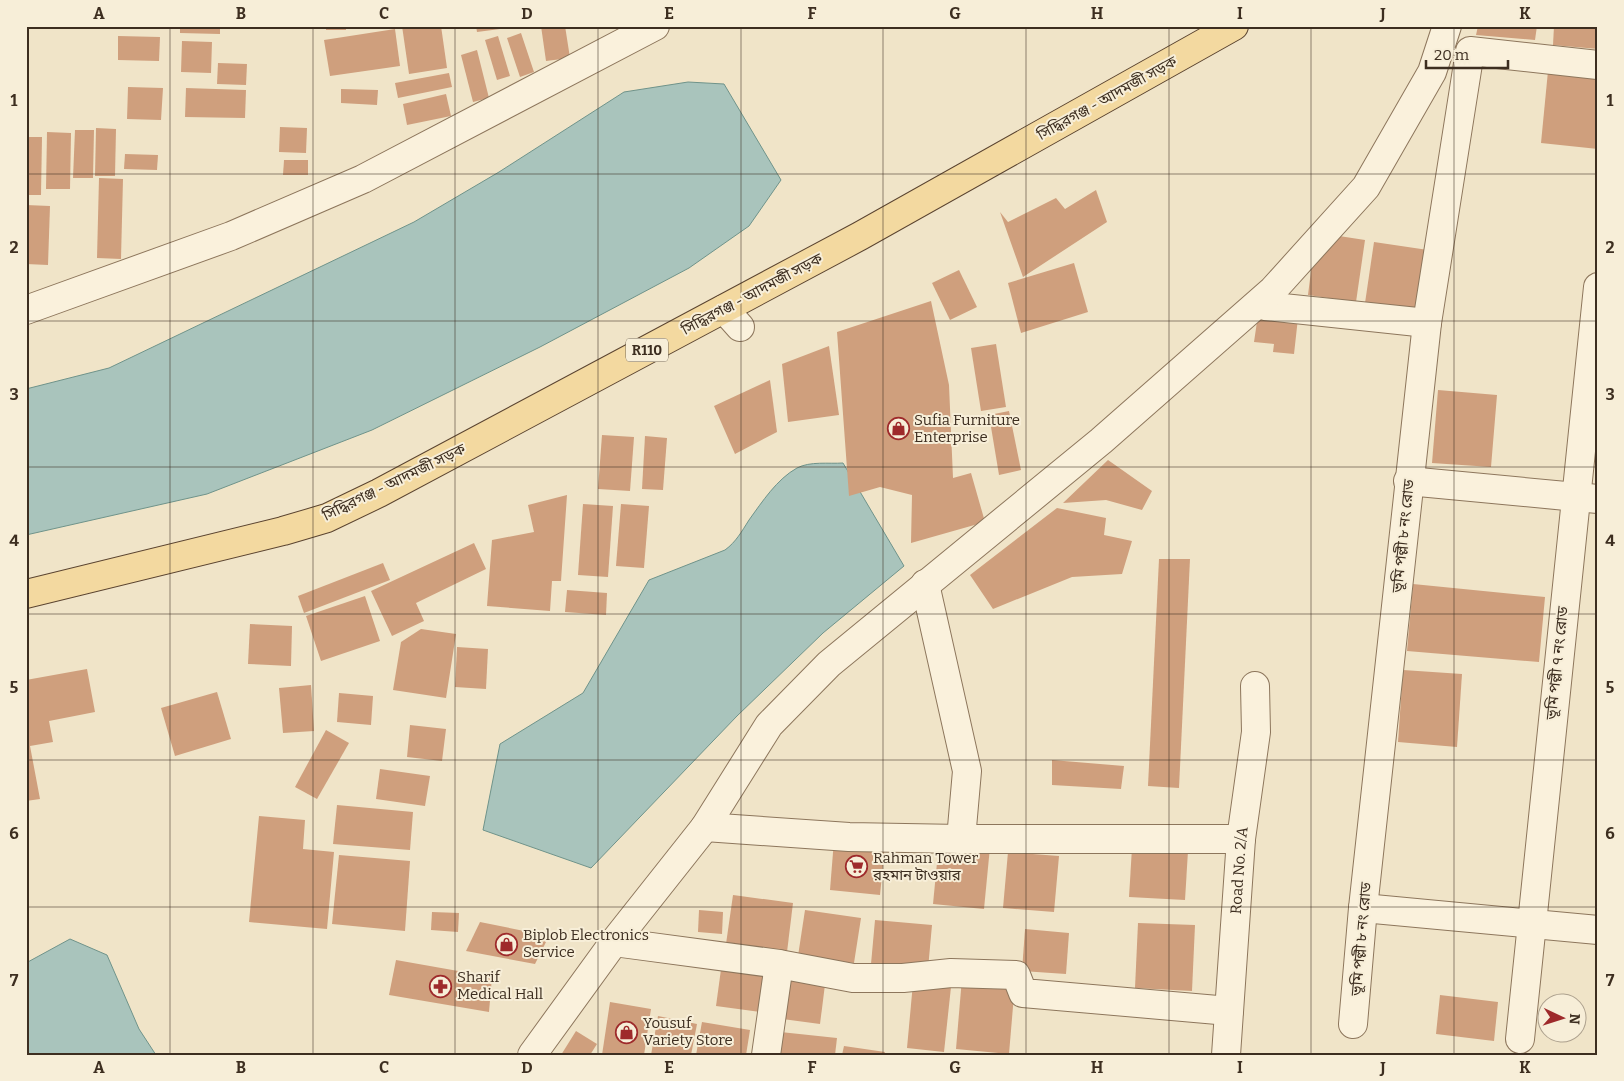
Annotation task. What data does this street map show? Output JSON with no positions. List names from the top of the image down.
{
  "streets": {
    "main road": ["সিদ্ধিরগঞ্জ - আদমজী সড়ক", "R110"],
    "street": ["ভূমি পল্লী ৮ নং রোড", "ভূমি পল্লী ৭ নং রোড", "Road No. 2/A"]
  },
  "places": {
    "shop": ["Sufia Furniture Enterprise", "Biplob Electronics Service", "Yousuf Variety Store"],
    "supermarket": ["Rahman Tower রহমান টাওয়ার"],
    "pharmacy": ["Sharif Medical Hall"]
  },
  "scale_bar": "20 m",
  "north": "right",
  "grid": {
    "columns": [
      "A",
      "B",
      "C",
      "D",
      "E",
      "F",
      "G",
      "H",
      "I",
      "J",
      "K"
    ],
    "rows": [
      "1",
      "2",
      "3",
      "4",
      "5",
      "6",
      "7"
    ]
  }
}
